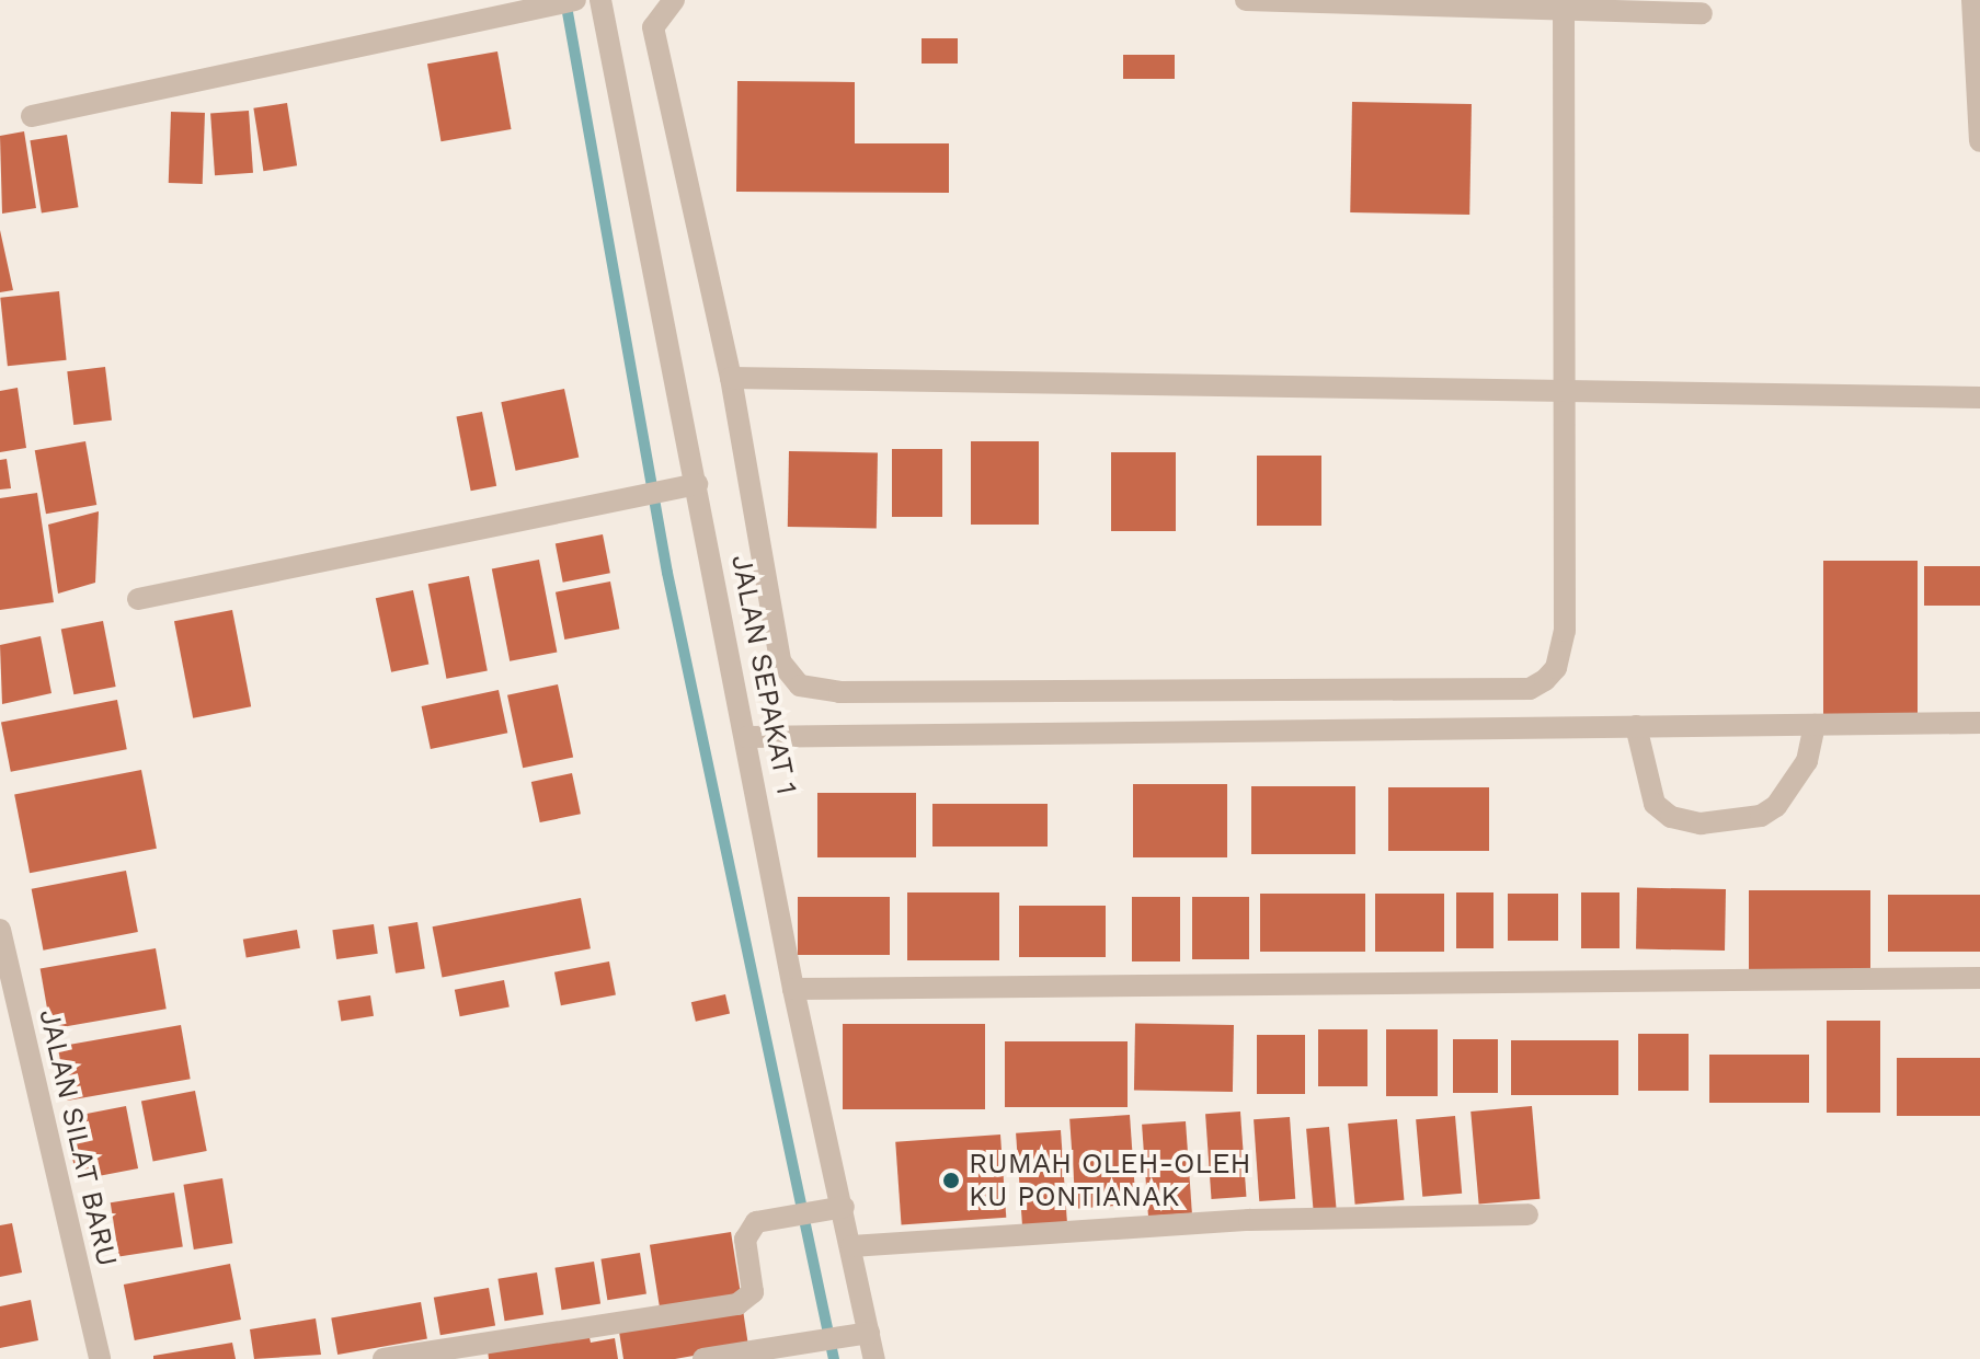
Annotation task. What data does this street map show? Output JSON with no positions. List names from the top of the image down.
{
  "streets": {
    "street": ["JALAN SEPAKAT 1", "JALAN SILAT BARU"]
  },
  "places": ["RUMAH OLEH-OLEH KU PONTIANAK"]
}
